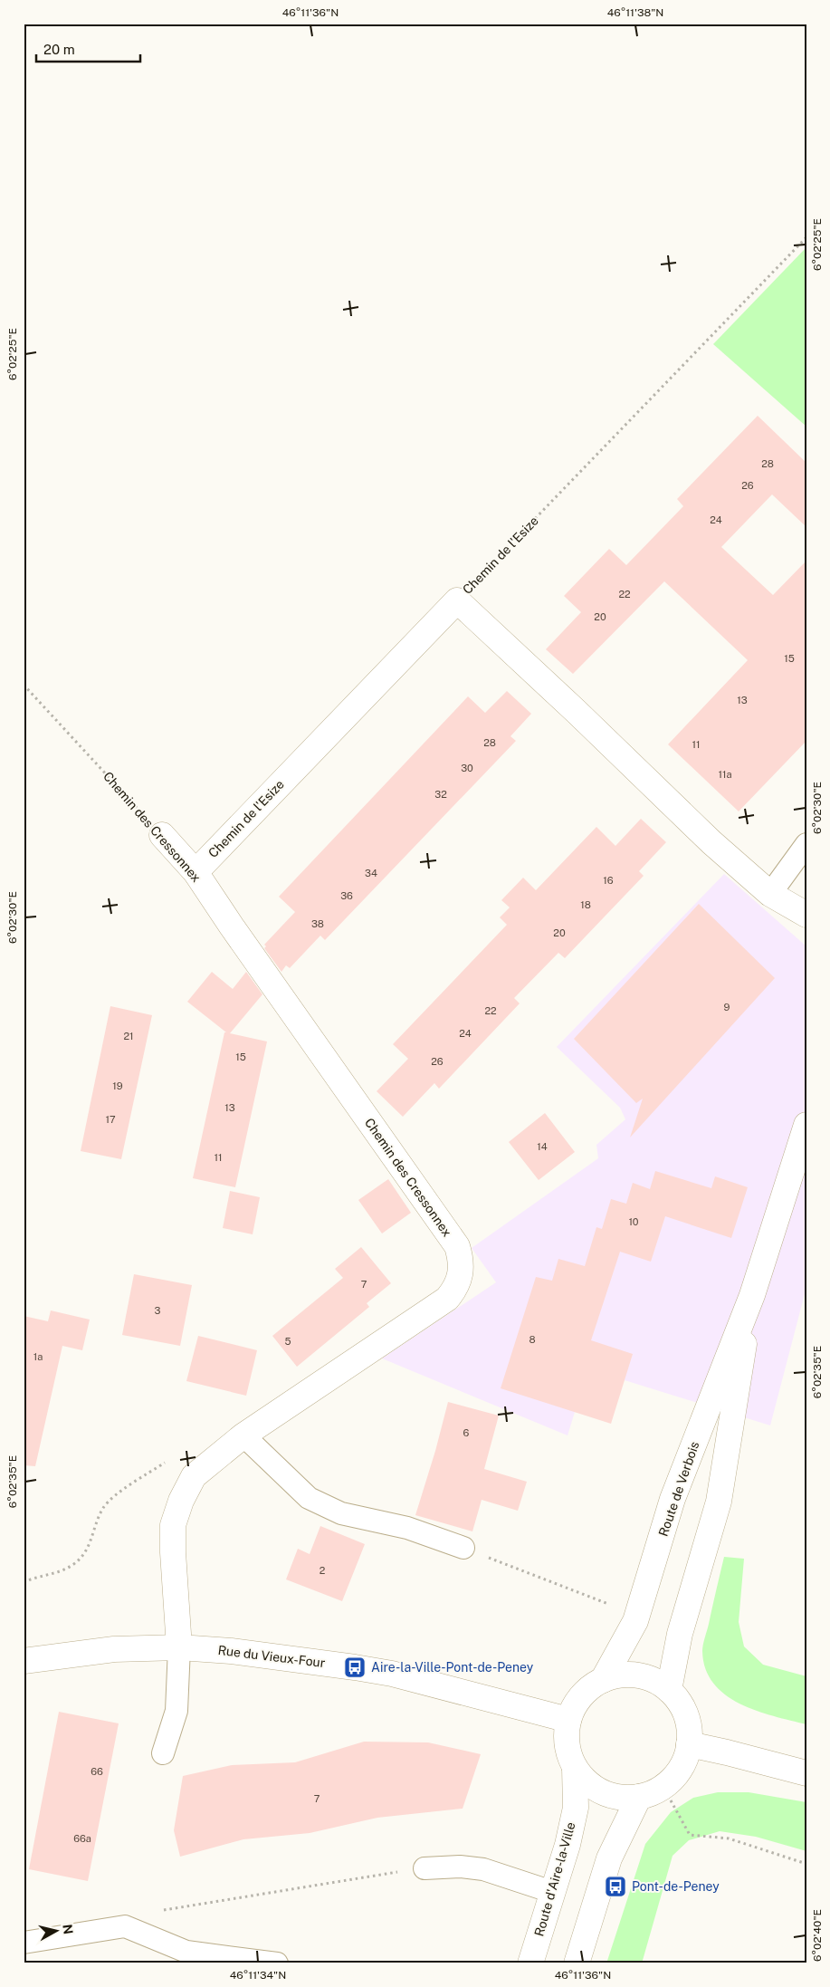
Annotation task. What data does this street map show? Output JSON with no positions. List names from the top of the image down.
{
  "streets": {
    "street": [
      "Chemin de l'Esize",
      "Chemin des Cressonnex",
      "Route de Verbois",
      "Rue du Vieux-Four",
      "Route d'Aire-la-Ville"
    ]
  },
  "crossings": [
    ["Chemin de l'Esize", "Chemin des Cressonnex"],
    ["Chemin des Cressonnex", "Rue du Vieux-Four"],
    ["Route de Verbois", "Rue du Vieux-Four"],
    ["Route de Verbois", "Route d'Aire-la-Ville"],
    ["Rue du Vieux-Four", "Route d'Aire-la-Ville"]
  ],
  "places": {
    "bus stop": ["Aire-la-Ville-Pont-de-Peney", "Pont-de-Peney"]
  },
  "house_numbers": [
    "28",
    "26",
    "24",
    "22",
    "20",
    "15",
    "13",
    "28",
    "11",
    "30",
    "11a",
    "32",
    "34",
    "16",
    "36",
    "18",
    "38",
    "20",
    "9",
    "22",
    "24",
    "21",
    "15",
    "26",
    "19",
    "13",
    "17",
    "14",
    "11",
    "10",
    "7",
    "3",
    "8",
    "5",
    "1a",
    "6",
    "2",
    "66",
    "7",
    "66a"
  ],
  "scale_bar": "20 m",
  "north": "right",
  "coordinates": [
    "46°11'36\"N",
    "46°11'38\"N",
    "6°02'25\"E",
    "6°02'30\"E",
    "6°02'35\"E",
    "6°02'40\"E",
    "46°11'34\"N"
  ]
}
